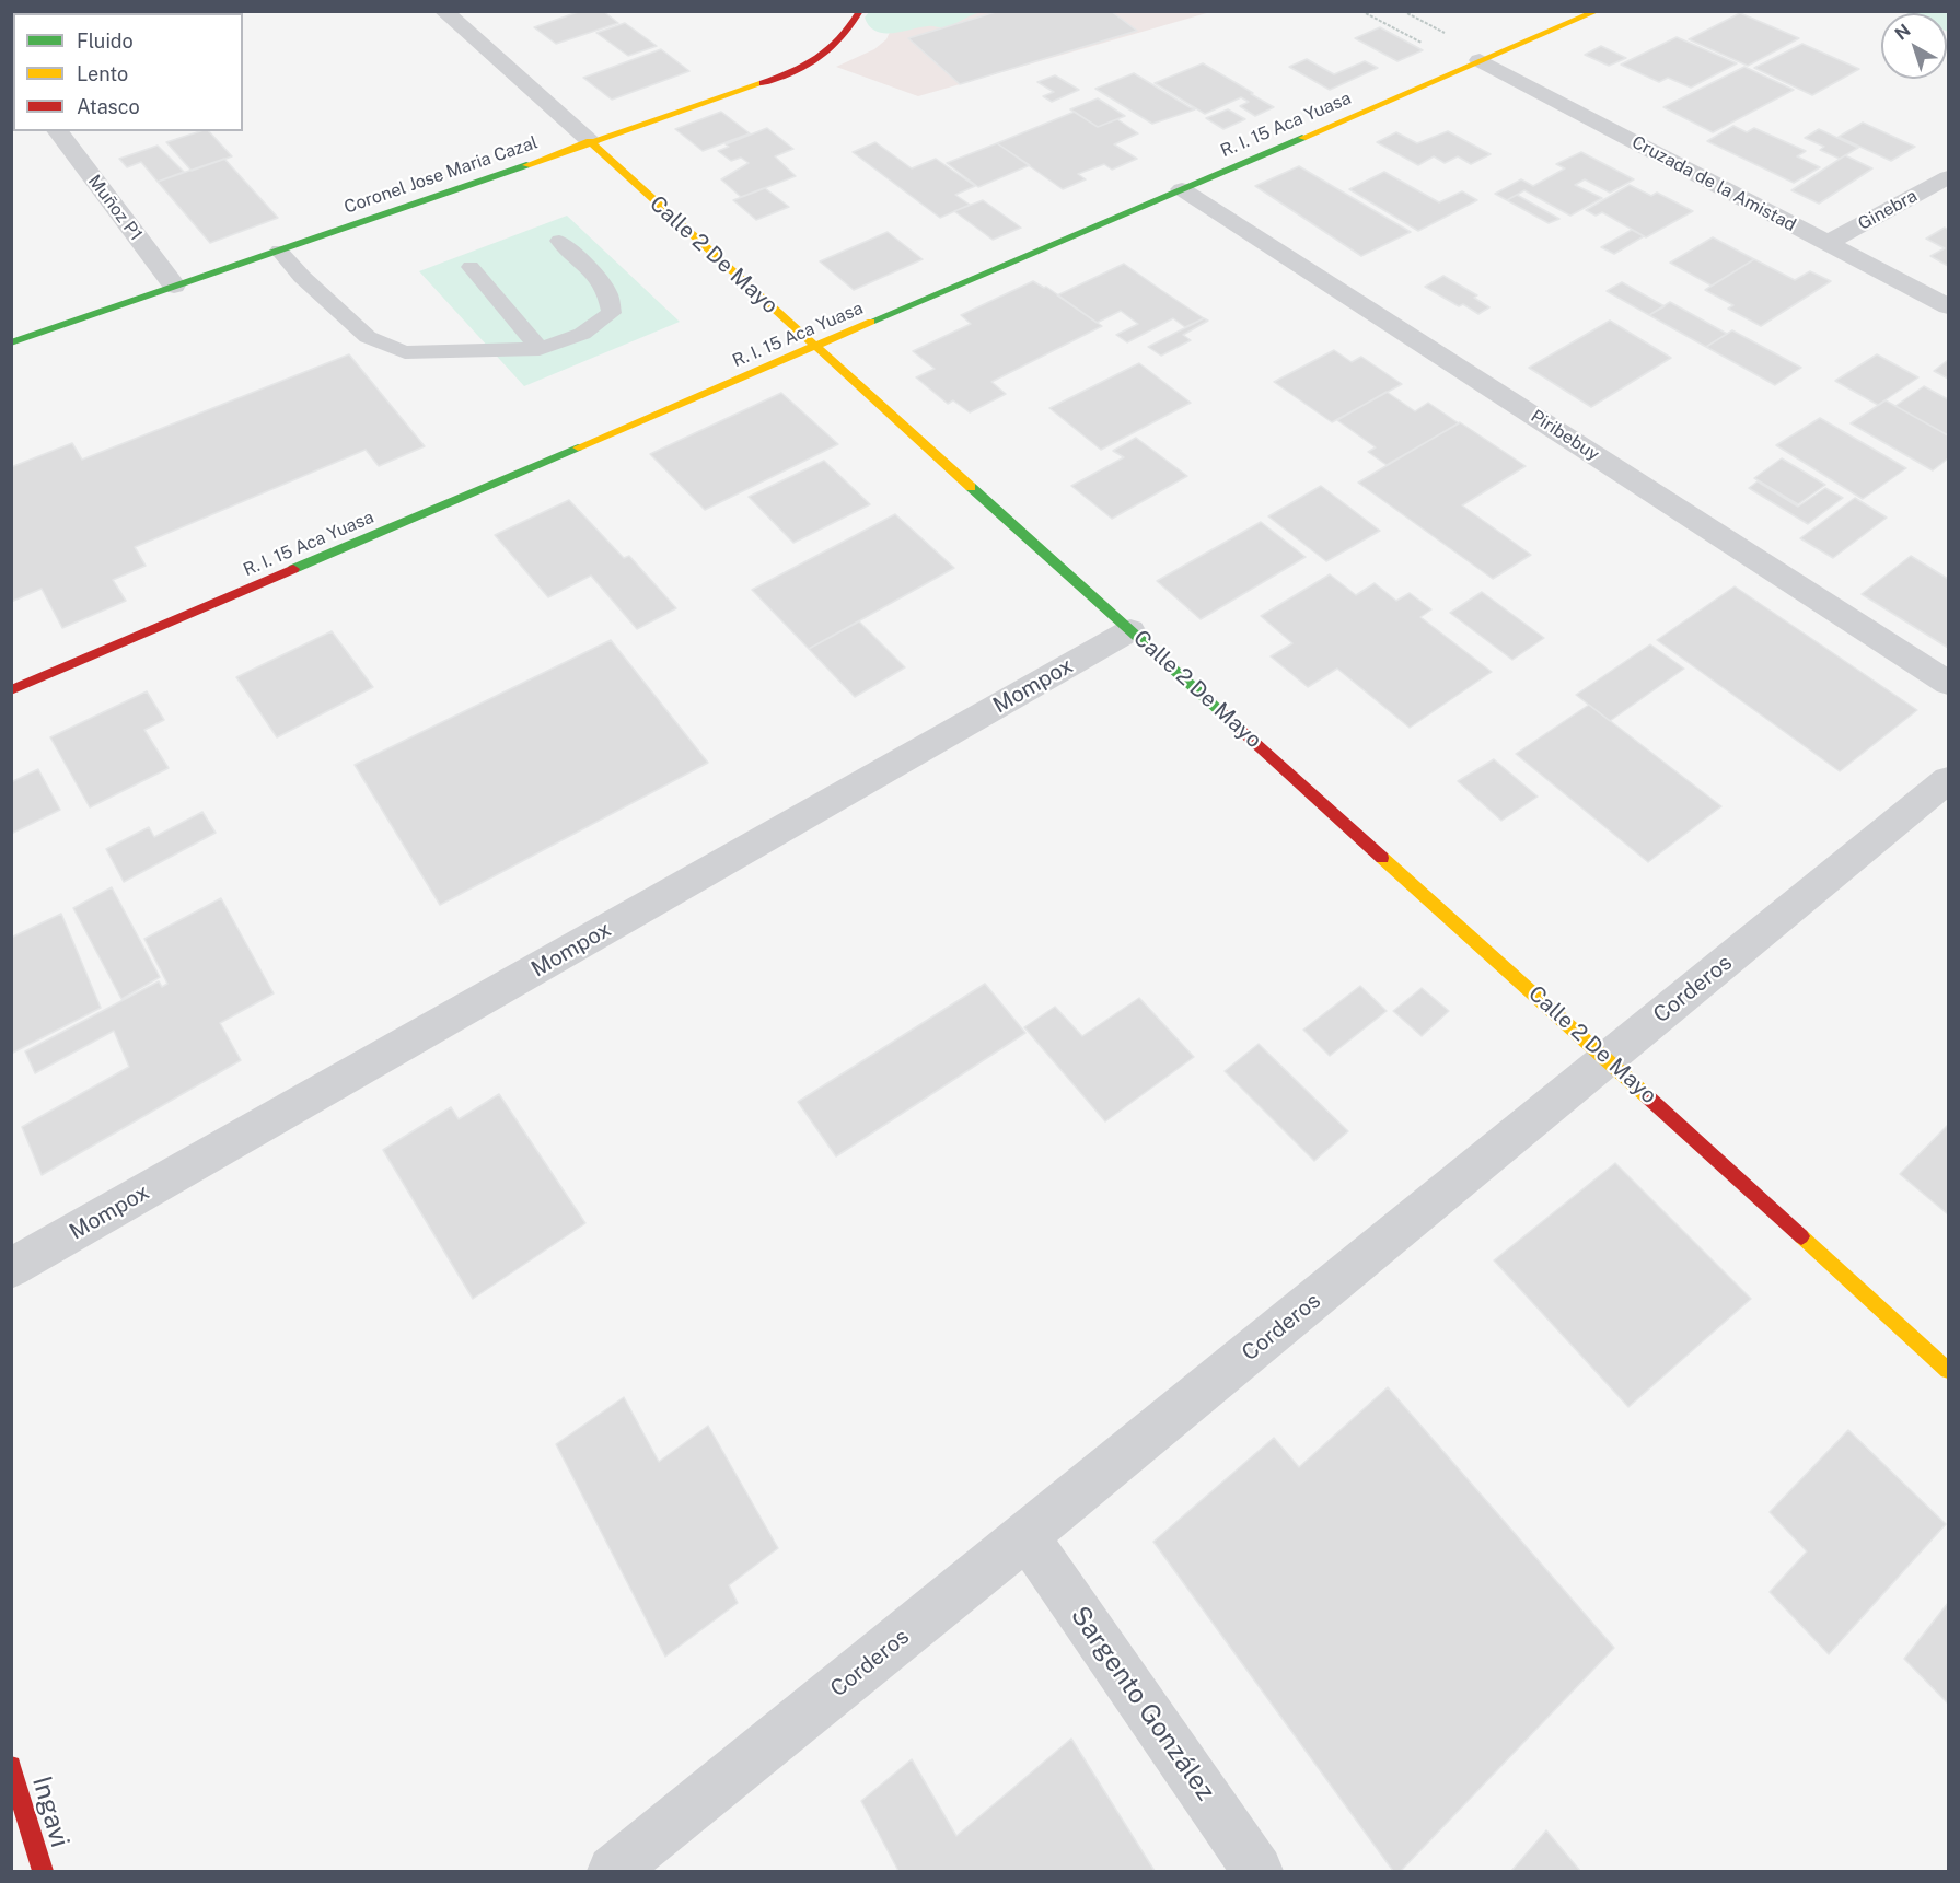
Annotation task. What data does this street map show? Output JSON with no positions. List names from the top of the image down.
{
  "streets": {
    "street": [
      "R. I. 15 Aca Yuasa",
      "Coronel Jose Maria Cazal",
      "Cruzada de la Amistad",
      "Muñoz P1",
      "Ginebra",
      "Calle 2 De Mayo",
      "Piribebuy",
      "Mompox",
      "Corderos",
      "Sargento González",
      "Ingavi"
    ]
  },
  "crossings": [
    ["R. I. 15 Aca Yuasa", "Cruzada de la Amistad"],
    ["R. I. 15 Aca Yuasa", "Calle 2 De Mayo"],
    ["R. I. 15 Aca Yuasa", "Piribebuy"],
    ["Coronel Jose Maria Cazal", "Muñoz P1"],
    ["Coronel Jose Maria Cazal", "Calle 2 De Mayo"],
    ["Cruzada de la Amistad", "Ginebra"],
    ["Calle 2 De Mayo", "Mompox"],
    ["Calle 2 De Mayo", "Corderos"],
    ["Corderos", "Sargento González"]
  ],
  "legend": ["Fluido", "Lento", "Atasco"],
  "north": "top left"
}
